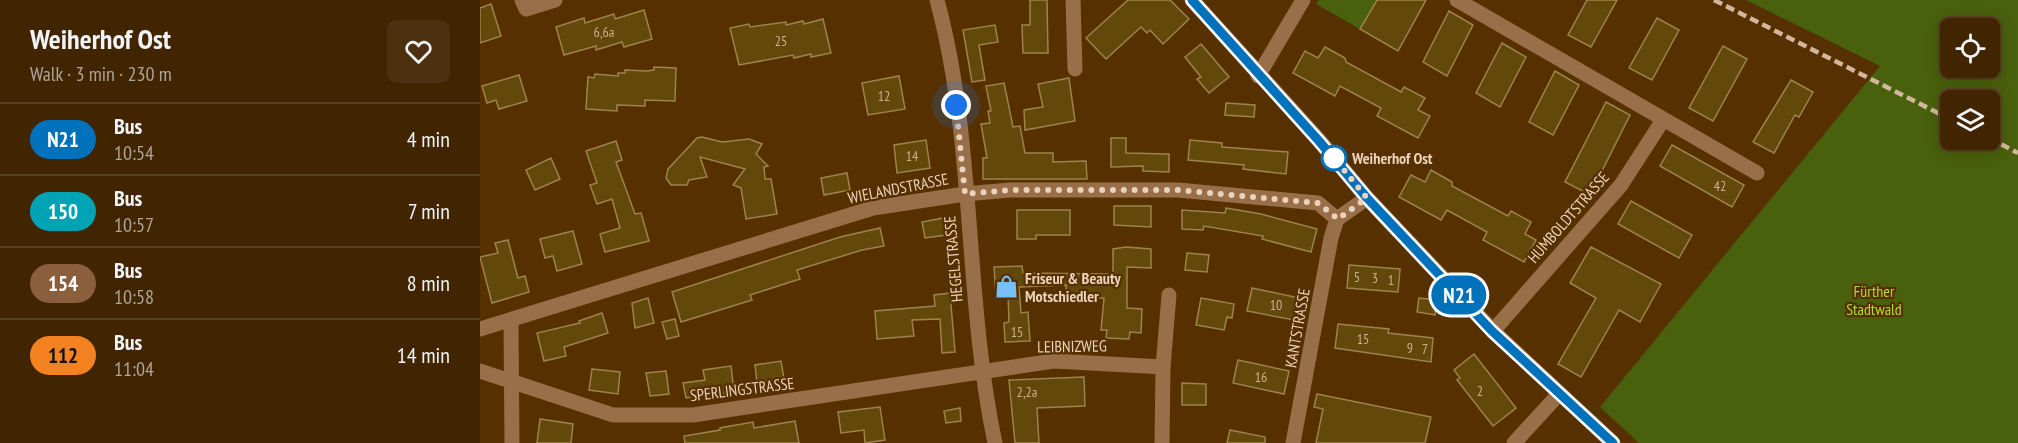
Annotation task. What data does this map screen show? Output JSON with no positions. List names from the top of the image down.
{
  "streets": {
    "street": [
      "WIELANDSTRASSE",
      "HUMBOLDTSTRASSE",
      "HEGELSTRASSE",
      "KANTSTRASSE",
      "LEIBNIZWEG",
      "SPERLINGSTRASSE"
    ]
  },
  "crossings": [
    ["WIELANDSTRASSE", "HEGELSTRASSE"],
    ["WIELANDSTRASSE", "KANTSTRASSE"],
    ["HEGELSTRASSE", "LEIBNIZWEG"],
    ["HEGELSTRASSE", "SPERLINGSTRASSE"],
    ["LEIBNIZWEG", "SPERLINGSTRASSE"]
  ],
  "parks": ["Fürther Stadtwald"],
  "places": {
    "other": ["Weiherhof Ost"],
    "shop": ["Friseur & Beauty Motschiedler"]
  },
  "lines": ["bus line N21"],
  "house_numbers": [
    "6,6a",
    "25",
    "12",
    "14",
    "42",
    "5",
    "3",
    "1",
    "10",
    "15",
    "15",
    "9",
    "7",
    "16",
    "2",
    "2,2a"
  ],
  "page": {
    "heading": ["Weiherhof Ost", "Walk · 3 min · 230 m"],
    "on_map": "N21",
    "list": [
      {
        "mark": "N21",
        "name": "Bus",
        "note": "10:54",
        "value": "4 min"
      },
      {
        "mark": "150",
        "name": "Bus",
        "note": "10:57",
        "value": "7 min"
      },
      {
        "mark": "154",
        "name": "Bus",
        "note": "10:58",
        "value": "8 min"
      },
      {
        "mark": "112",
        "name": "Bus",
        "note": "11:04",
        "value": "14 min"
      }
    ]
  }
}
